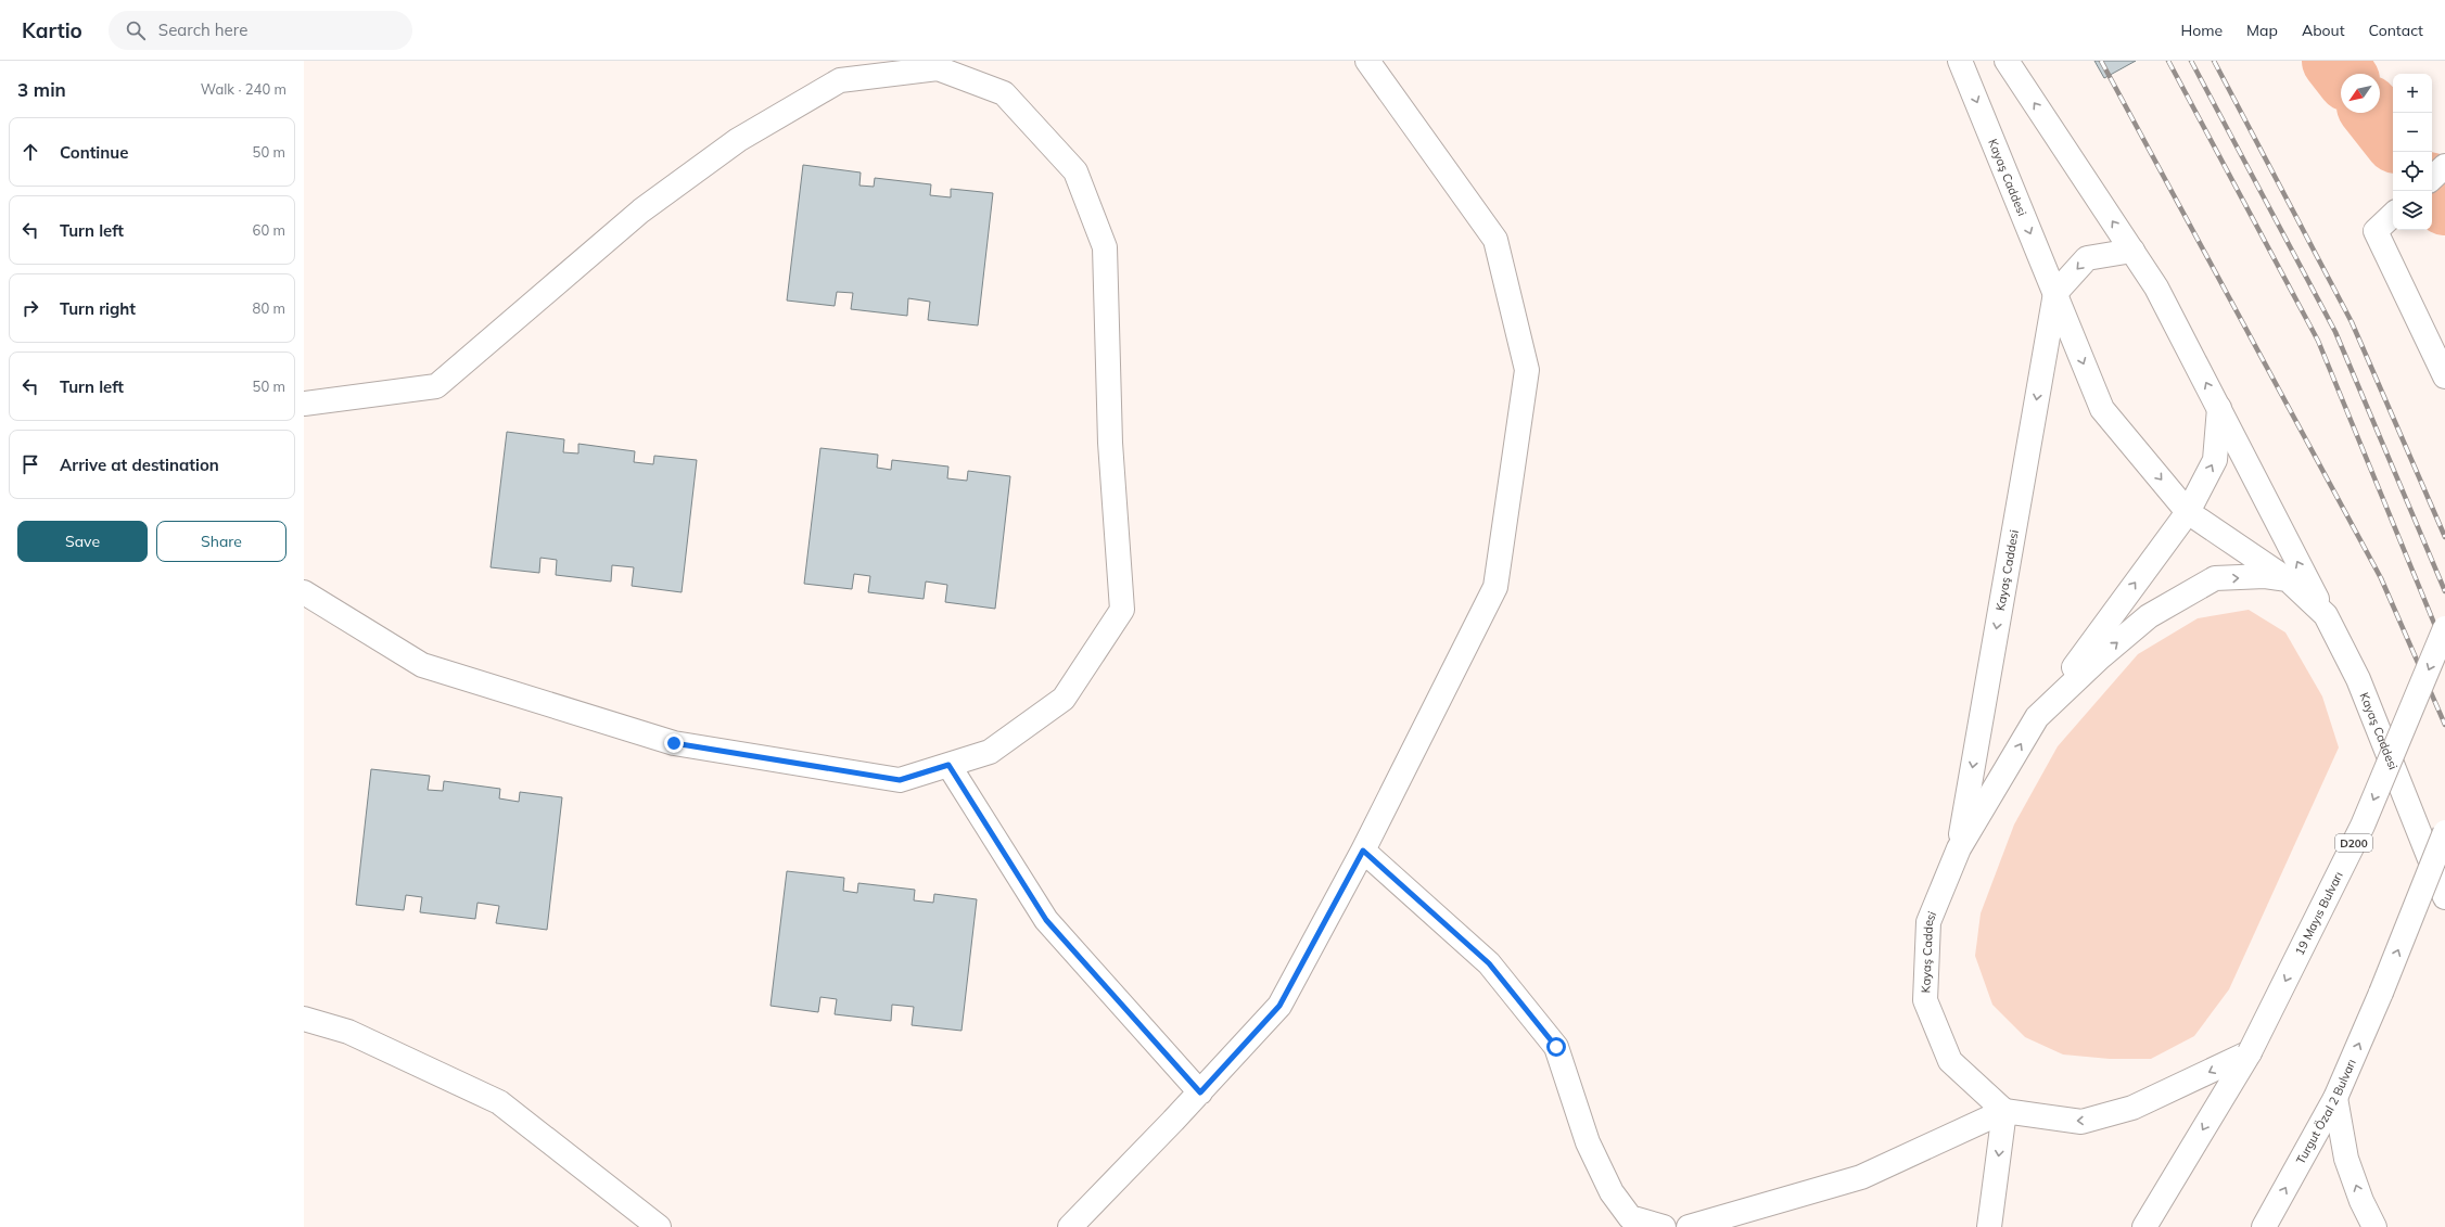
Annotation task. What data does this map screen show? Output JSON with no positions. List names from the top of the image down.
{
  "streets": {
    "main road": [
      "Kayaş Caddesi",
      "D200",
      "19 Mayıs Bulvarı",
      "Turgut Özal 2 Bulvarı"
    ]
  },
  "crossings": [
    ["D200", "19 Mayıs Bulvarı"]
  ],
  "one_way": ["19 Mayıs Bulvarı"],
  "north": "bottom left",
  "page": {
    "header": "Kartio",
    "search": "Search here",
    "nav": [
      "Home",
      "Map",
      "About",
      "Contact"
    ],
    "heading": ["3 min", "Walk · 240 m"],
    "map_buttons": ["+", "−"],
    "list": [
      ["Continue", "50 m"],
      ["Turn left", "60 m"],
      ["Turn right", "80 m"],
      ["Turn left", "50 m"],
      "Arrive at destination"
    ],
    "buttons": ["Save", "Share"]
  }
}
